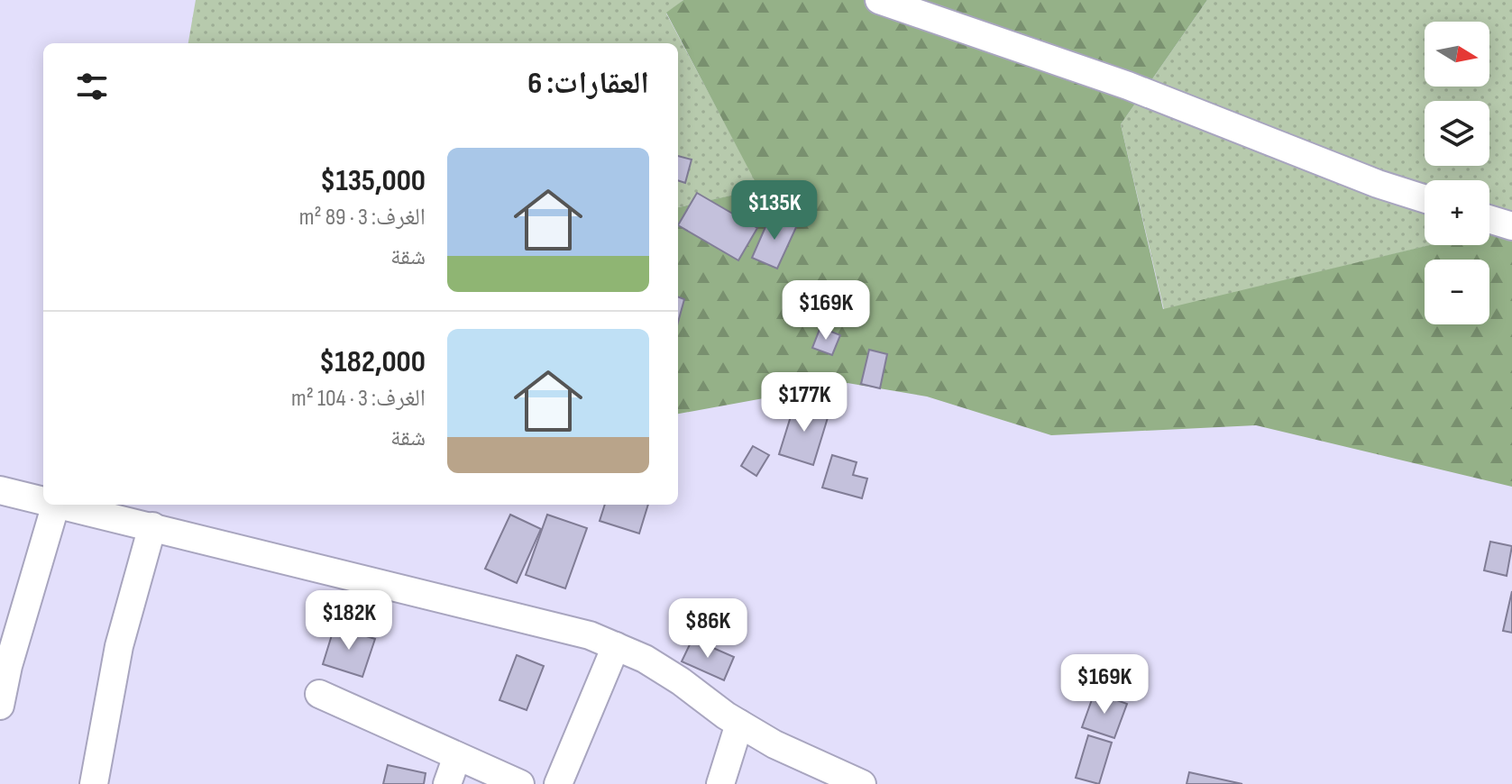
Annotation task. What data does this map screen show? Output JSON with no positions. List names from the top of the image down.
{
  "north": "right",
  "page": {
    "map_buttons": ["+", "−"],
    "heading": "العقارات: 6",
    "list": [
      {
        "name": "$135,000",
        "note": "الغرف: 3 · 89 m² · شقة"
      },
      {
        "name": "$182,000",
        "note": "الغرف: 3 · 104 m² · شقة"
      }
    ],
    "price": [
      "$135K",
      "$169K",
      "$177K",
      "$182K",
      "$86K",
      "$169K"
    ]
  }
}
